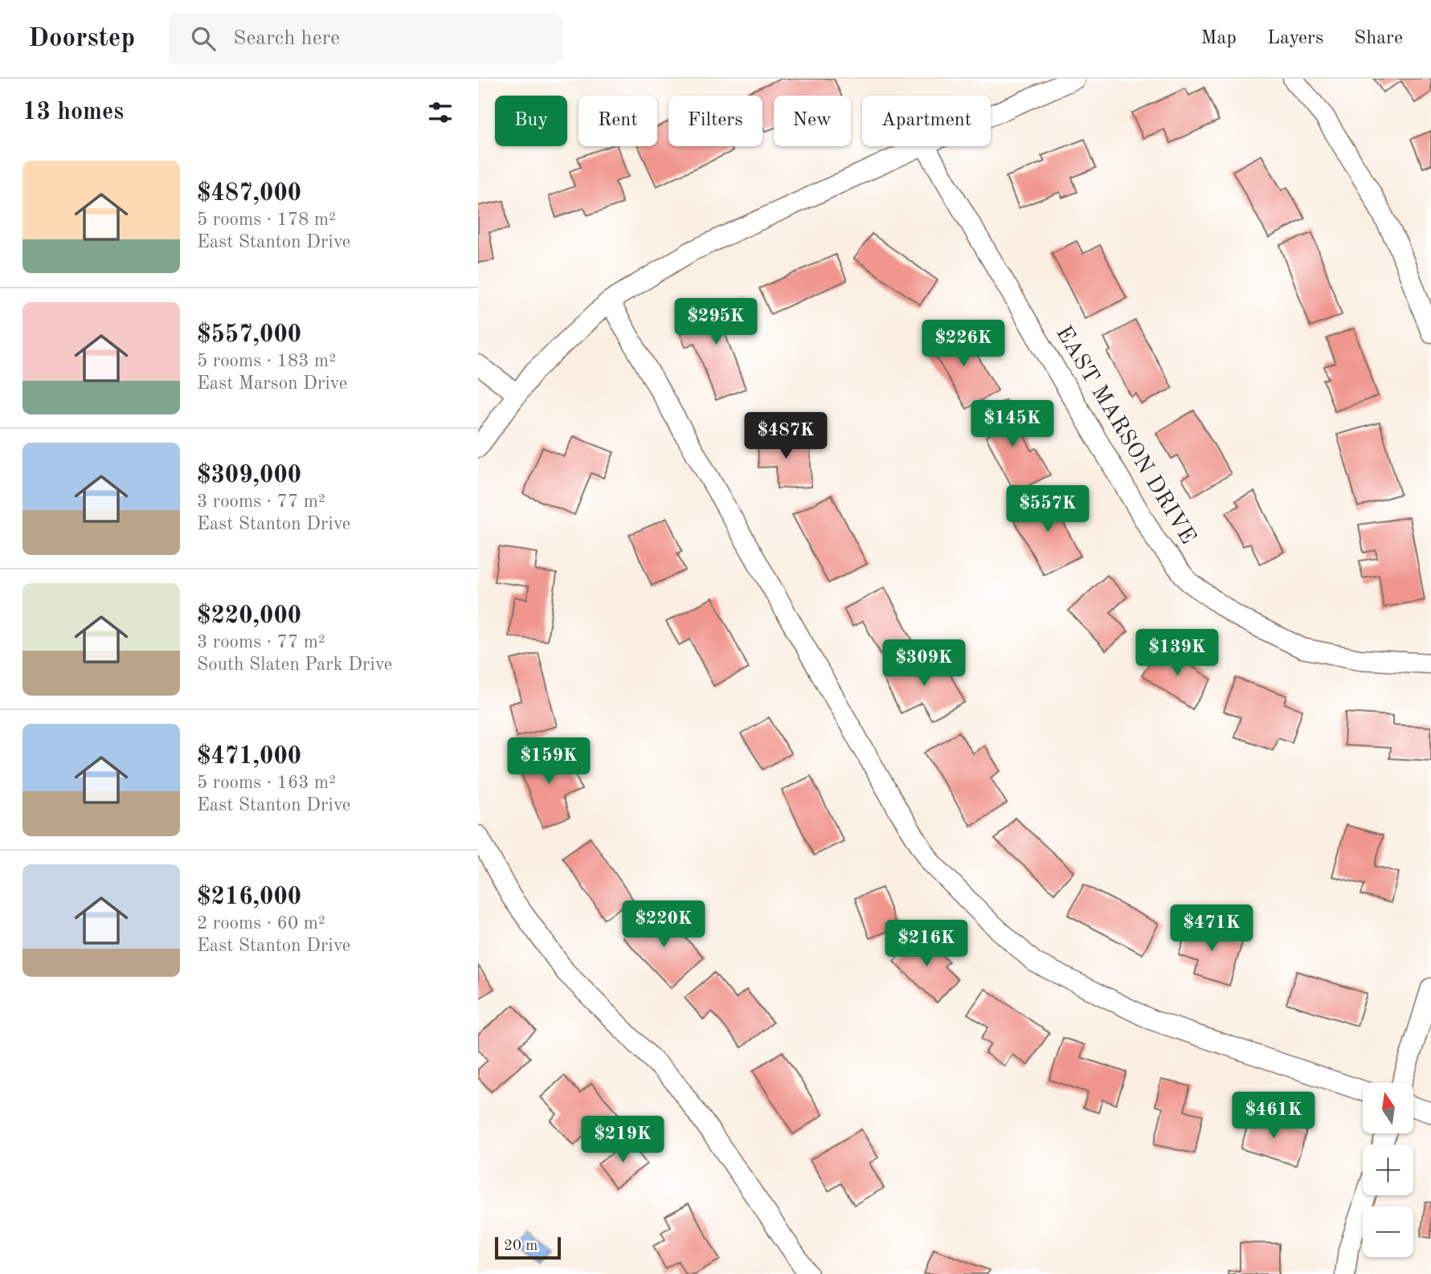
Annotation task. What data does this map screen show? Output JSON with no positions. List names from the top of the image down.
{
  "streets": {
    "street": ["EAST MARSON DRIVE"]
  },
  "scale_bar": "20 m",
  "north": "top",
  "page": {
    "header": "Doorstep",
    "search": "Search here",
    "nav": ["Map", "Layers", "Share"],
    "heading": "13 homes",
    "chip": [
      "Buy",
      "Rent",
      "Filters",
      "New",
      "Apartment"
    ],
    "list": [
      {
        "name": "$487,000",
        "note": "5 rooms · 178 m² · East Stanton Drive"
      },
      {
        "name": "$557,000",
        "note": "5 rooms · 183 m² · East Marson Drive"
      },
      {
        "name": "$309,000",
        "note": "3 rooms · 77 m² · East Stanton Drive"
      },
      {
        "name": "$220,000",
        "note": "3 rooms · 77 m² · South Slaten Park Drive"
      },
      {
        "name": "$471,000",
        "note": "5 rooms · 163 m² · East Stanton Drive"
      },
      {
        "name": "$216,000",
        "note": "2 rooms · 60 m² · East Stanton Drive"
      }
    ],
    "price": [
      "$295K",
      "$226K",
      "$145K",
      "$487K",
      "$557K",
      "$139K",
      "$309K",
      "$159K",
      "$220K",
      "$471K",
      "$216K",
      "$461K",
      "$219K"
    ],
    "map_buttons": ["+", "−"],
    "scale": "20 m"
  }
}
